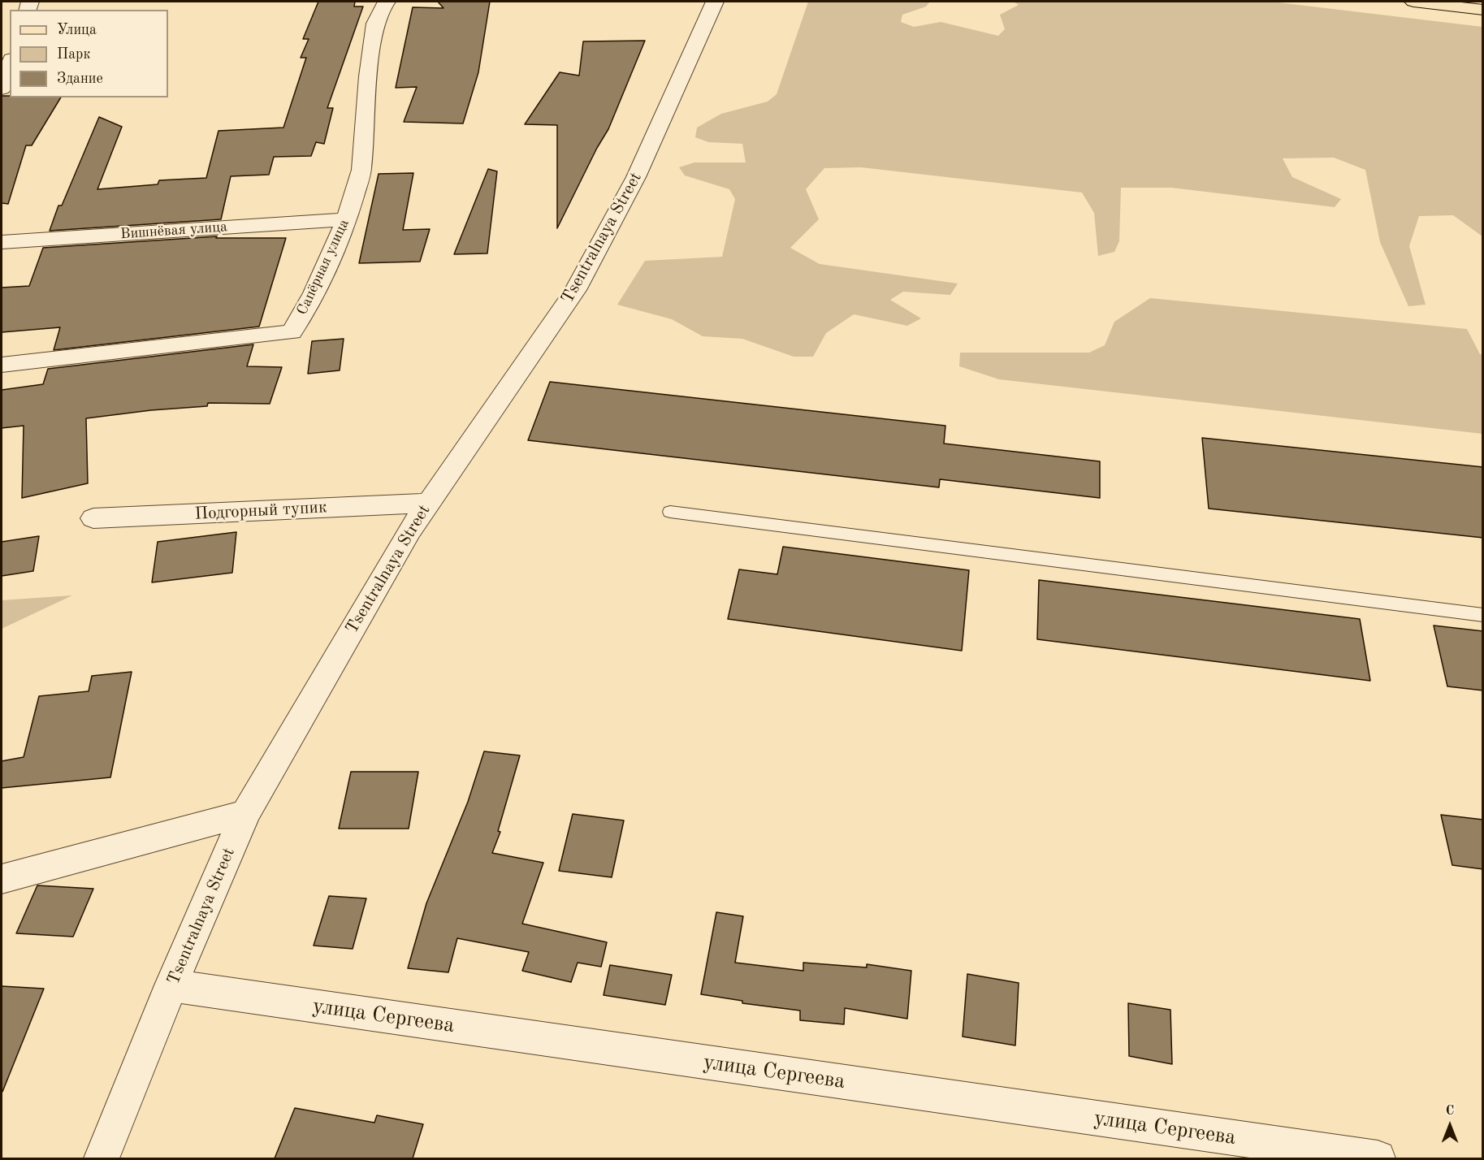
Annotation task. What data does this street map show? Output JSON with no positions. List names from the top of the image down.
{
  "streets": {
    "street": [
      "Вишнёвая улица",
      "Tsentralnaya Street",
      "Сапёрная улица",
      "Подгорный тупик",
      "улица Сергеева"
    ]
  },
  "crossings": [
    ["Вишнёвая улица", "Сапёрная улица"],
    ["Tsentralnaya Street", "Подгорный тупик"],
    ["Tsentralnaya Street", "улица Сергеева"]
  ],
  "legend": ["Улица", "Парк", "Здание"],
  "north": "top"
}
